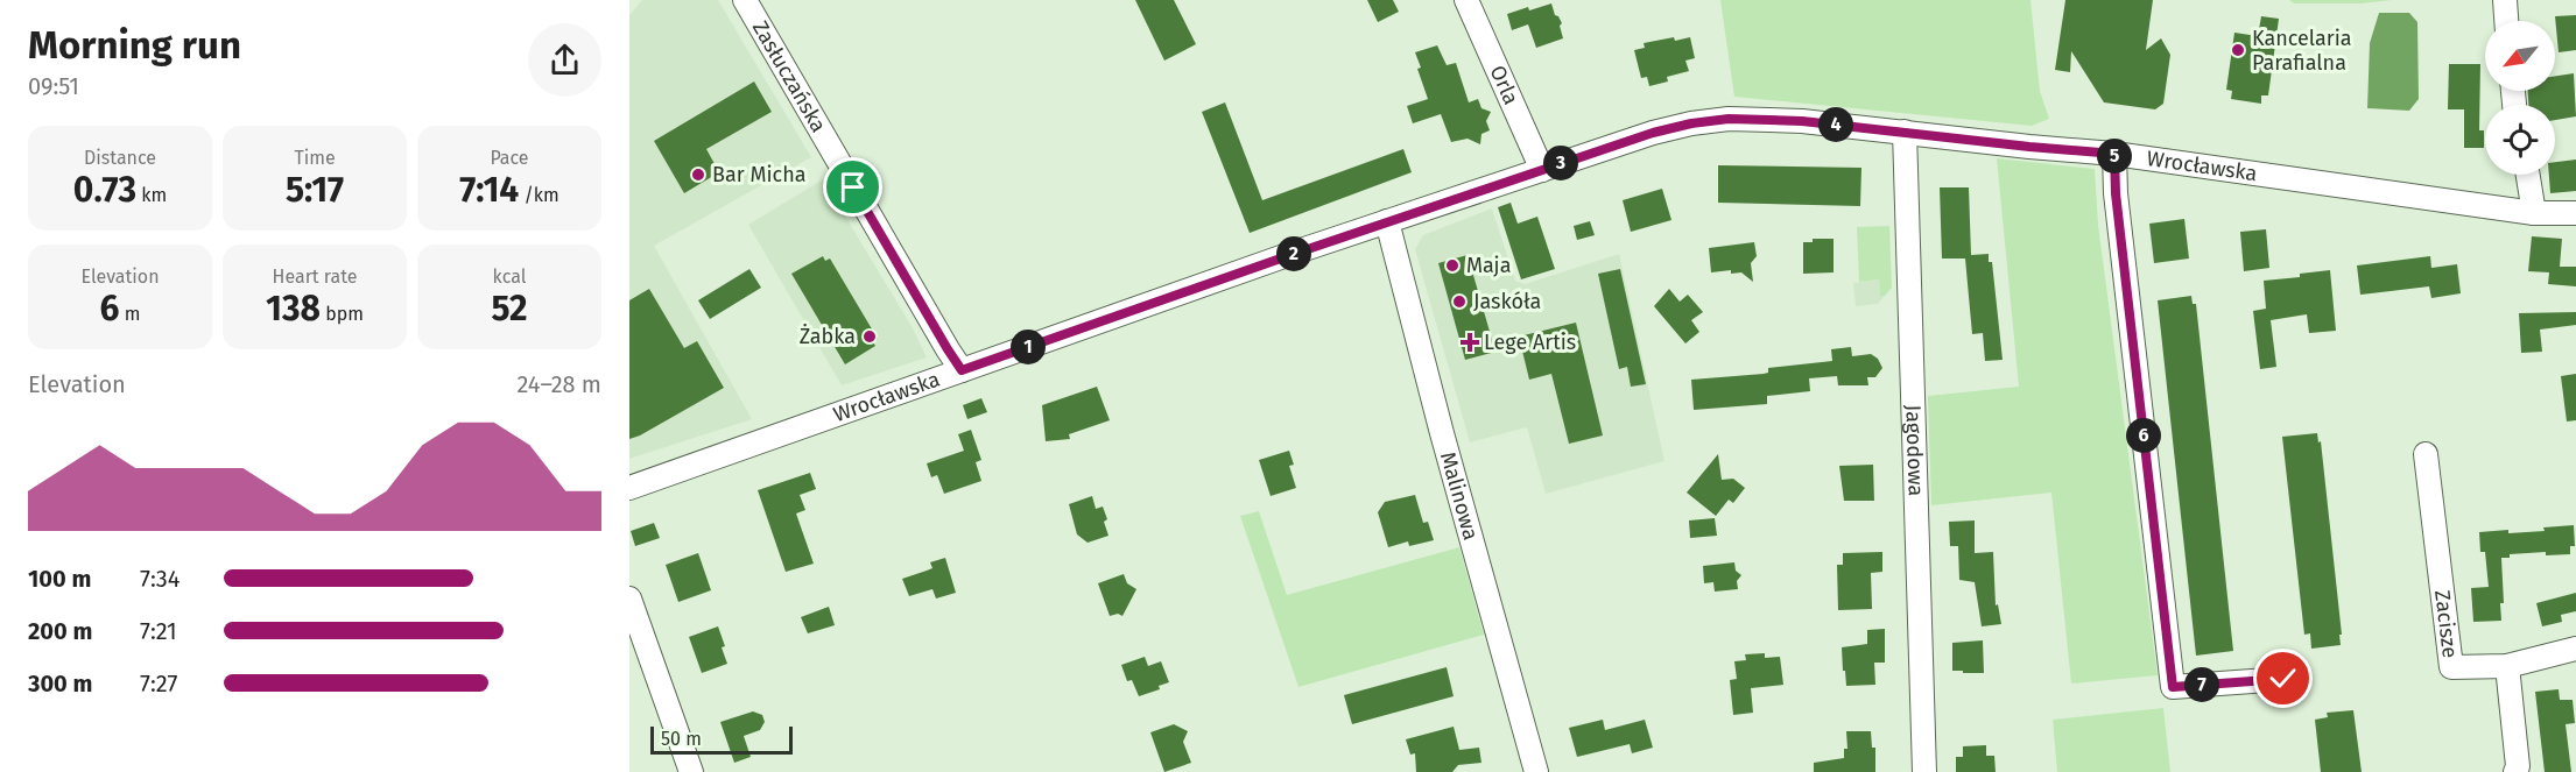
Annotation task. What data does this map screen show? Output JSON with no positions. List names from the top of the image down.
{
  "streets": {
    "street": [
      "Zasłuczańska",
      "Orla",
      "Wrocławska",
      "Jagodowa",
      "Malinowa",
      "Zacisze"
    ]
  },
  "crossings": [
    ["Zasłuczańska", "Wrocławska"],
    ["Orla", "Wrocławska"],
    ["Wrocławska", "Jagodowa"],
    ["Wrocławska", "Malinowa"]
  ],
  "places": {
    "other": [
      "Kancelaria Parafialna",
      "Bar Micha",
      "Maja",
      "Jaskóła",
      "Żabka"
    ],
    "health": ["Lege Artis"]
  },
  "scale_bar": "50 m",
  "north": "bottom left",
  "page": {
    "heading": ["Morning run", "09:51"],
    "pins": [
      "4",
      "5",
      "3",
      "2",
      "1",
      "6",
      "7"
    ],
    "stats": [
      ["Distance", "0.73 km"],
      ["Time", "5:17"],
      ["Pace", "7:14 /km"],
      ["Elevation", "6 m"],
      ["Heart rate", "138 bpm"],
      ["kcal", "52"]
    ],
    "chart": ["Elevation", "24–28 m"],
    "list": [
      {
        "name": "100 m",
        "note": "7:34"
      },
      {
        "name": "200 m",
        "note": "7:21"
      },
      {
        "name": "300 m",
        "note": "7:27"
      }
    ],
    "scale": "50 m"
  }
}
